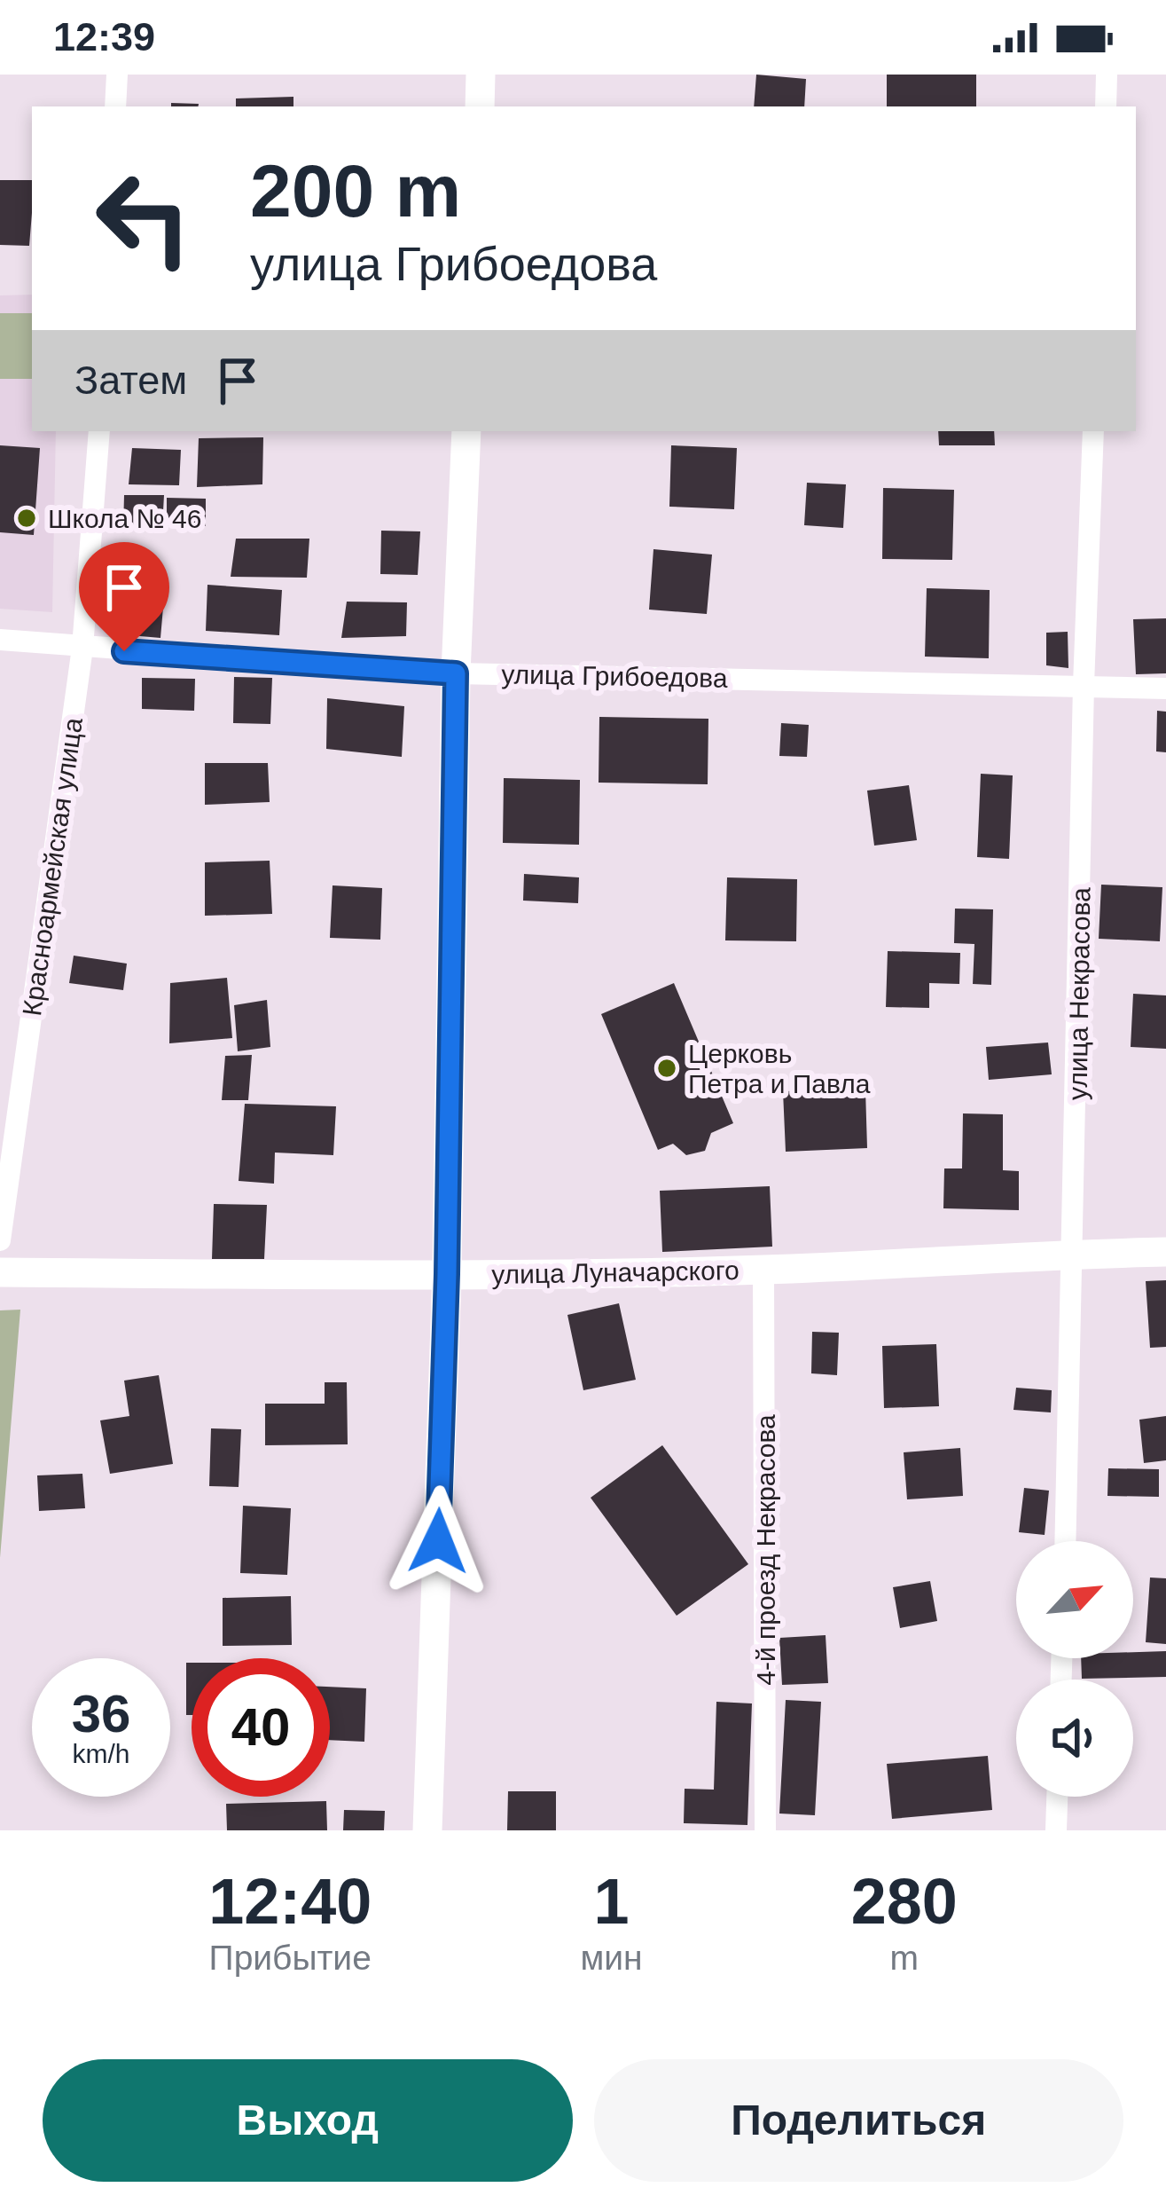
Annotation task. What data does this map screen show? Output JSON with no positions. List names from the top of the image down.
{
  "streets": {
    "street": [
      "улица Грибоедова",
      "Красноармейская улица",
      "улица Некрасова",
      "улица Луначарского",
      "4-й проезд Некрасова"
    ]
  },
  "crossings": [
    ["улица Грибоедова", "Красноармейская улица"],
    ["улица Грибоедова", "улица Некрасова"],
    ["улица Некрасова", "улица Луначарского"],
    ["улица Луначарского", "4-й проезд Некрасова"]
  ],
  "places": ["Школа № 46", "Церковь Петра и Павла"],
  "north": "top right",
  "page": {
    "status": "12:39",
    "turn": ["200 m", "улица Грибоедова"],
    "then": "Затем",
    "speed": "36 km/h",
    "limit": "40",
    "eta": [
      "12:40",
      "Прибытие",
      "1",
      "мин",
      "280",
      "m"
    ],
    "buttons": ["Выход", "Поделиться"]
  }
}
